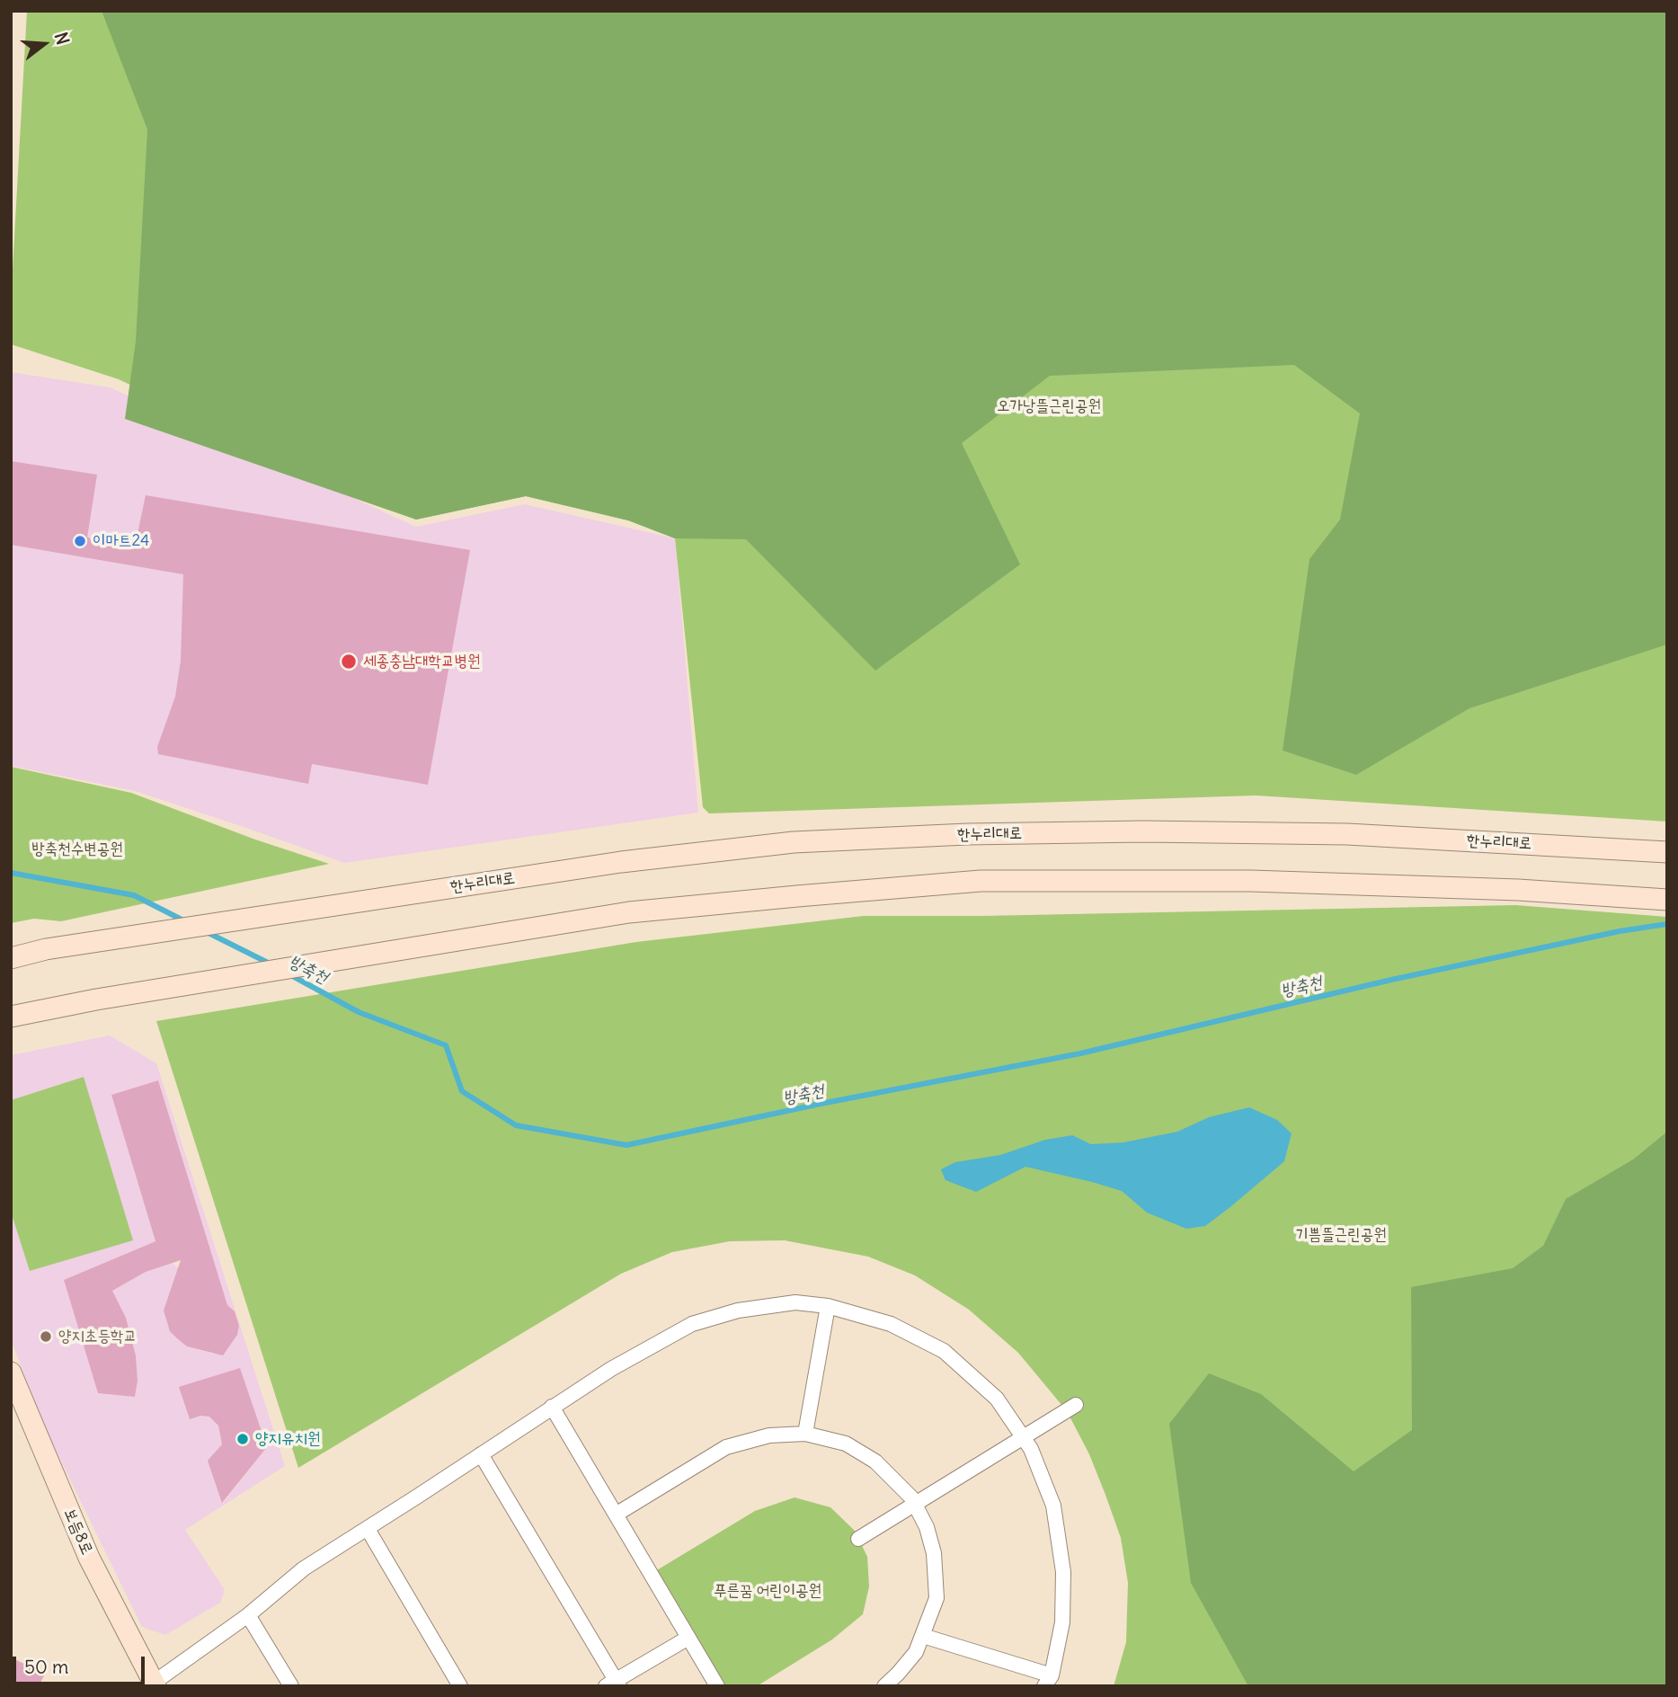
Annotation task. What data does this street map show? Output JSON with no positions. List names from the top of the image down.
{
  "streets": {
    "street": ["한누리대로", "보듬8로"]
  },
  "water": ["방축천"],
  "parks": [
    "오가낭뜰근린공원",
    "방축천수변공원",
    "기쁨뜰근린공원",
    "푸른꿈 어린이공원"
  ],
  "places": [
    "이마트24",
    "세종충남대학교병원",
    "양지초등학교",
    "양지유치원"
  ],
  "scale_bar": "50 m",
  "north": "right"
}
